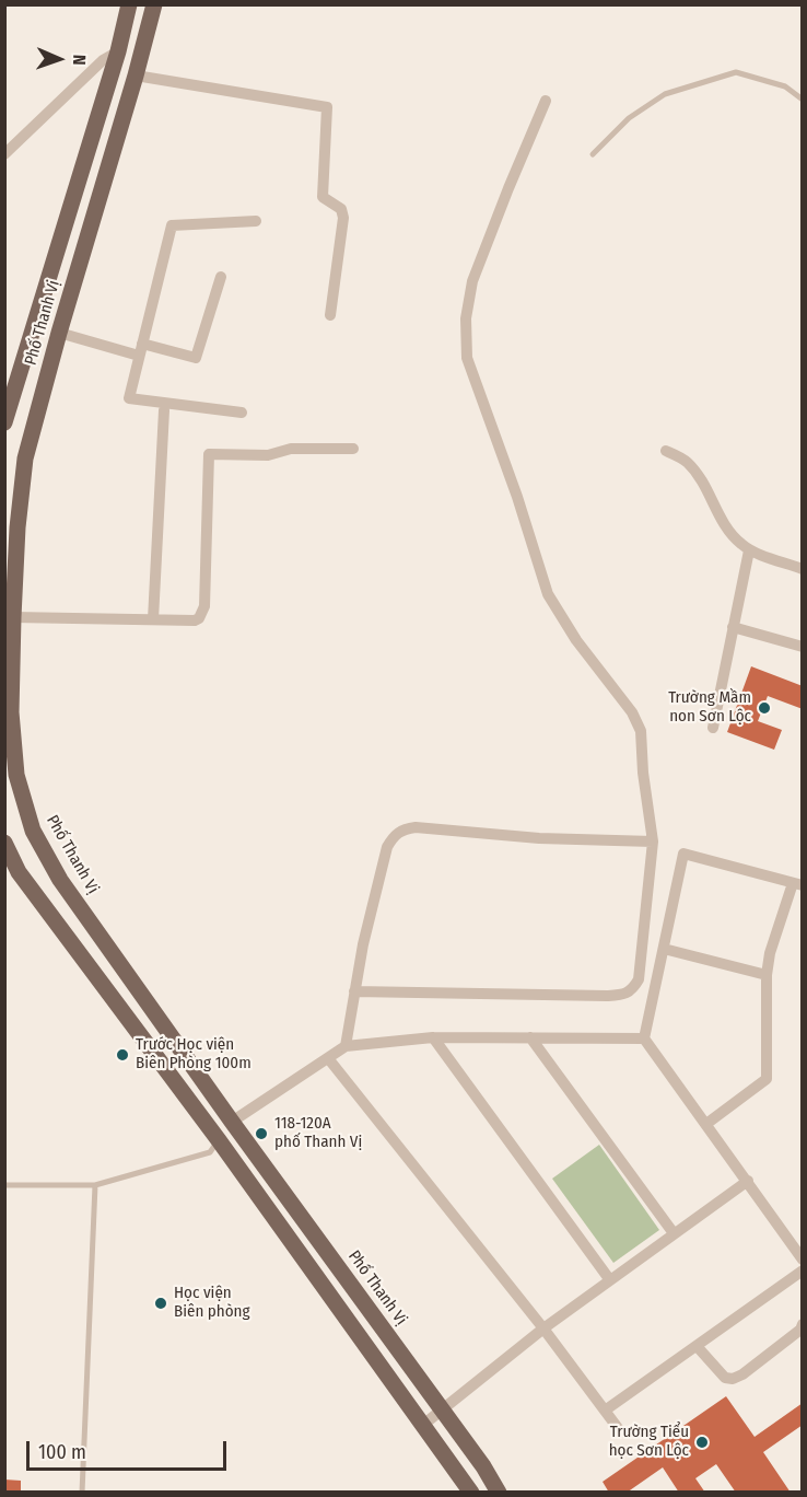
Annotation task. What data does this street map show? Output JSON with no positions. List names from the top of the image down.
{
  "streets": {
    "main road": ["Phố Thanh Vị"]
  },
  "places": [
    "Trường Mầm non Sơn Lộc",
    "Trước Học viện Biên Phòng 100m",
    "118-120A phố Thanh Vị",
    "Học viện Biên phòng",
    "Trường Tiểu học Sơn Lộc"
  ],
  "scale_bar": "100 m",
  "north": "right"
}
